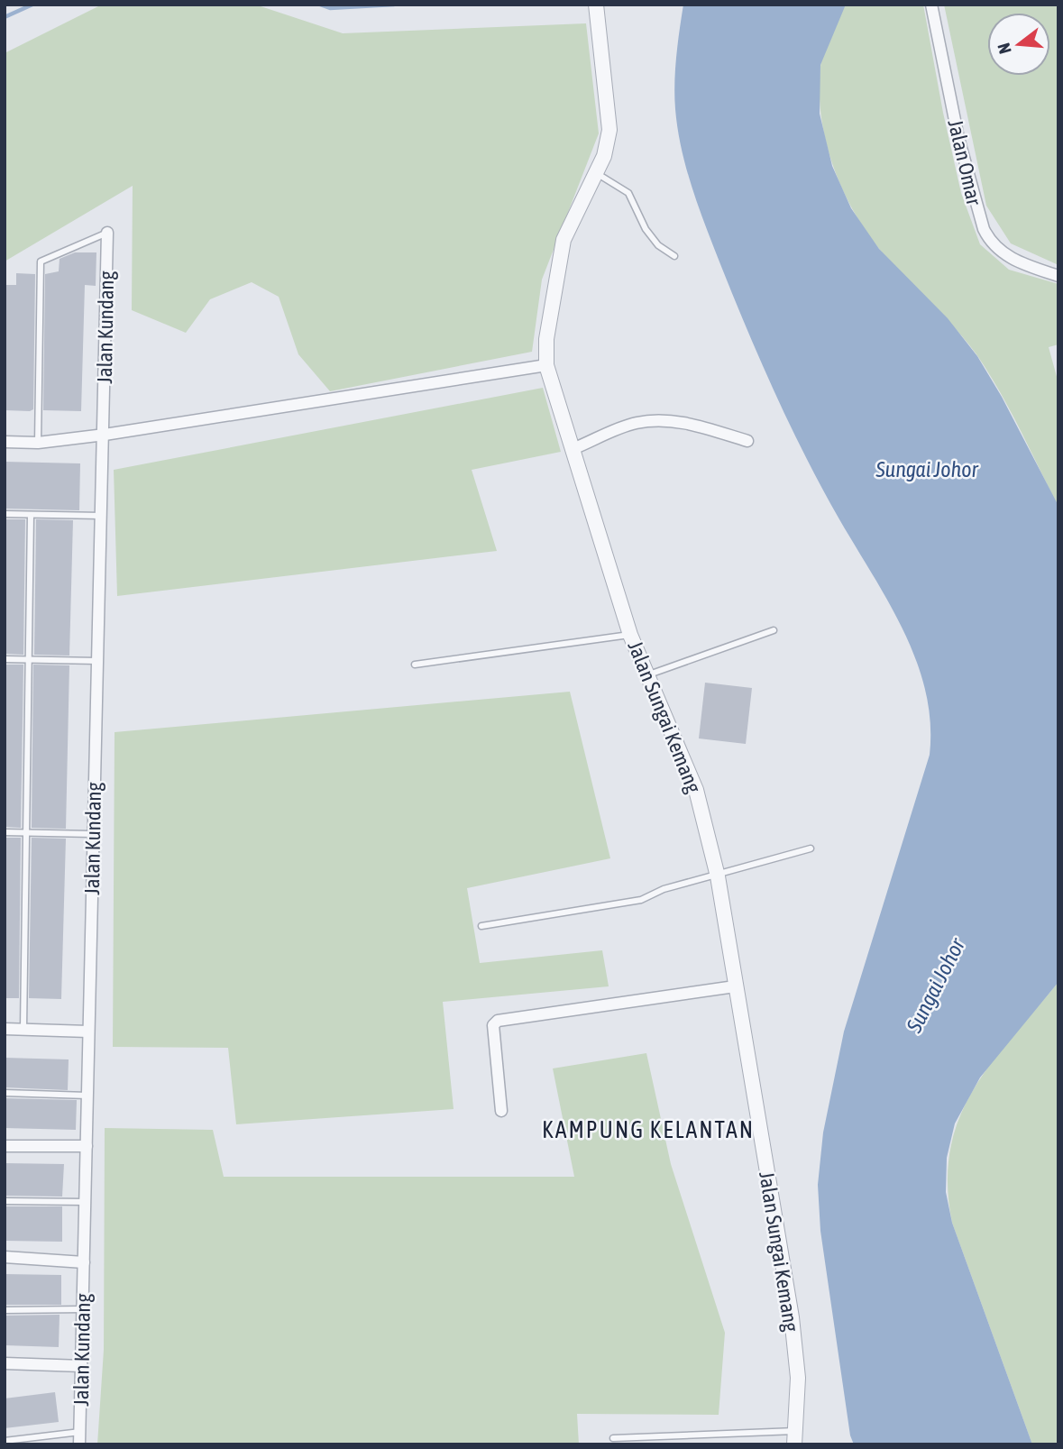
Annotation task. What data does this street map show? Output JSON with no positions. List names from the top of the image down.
{
  "streets": {
    "street": ["Jalan Omar", "Jalan Kundang", "Jalan Sungai Kemang"]
  },
  "districts": ["KAMPUNG KELANTAN"],
  "water": ["Sungai Johor"],
  "north": "left"
}
